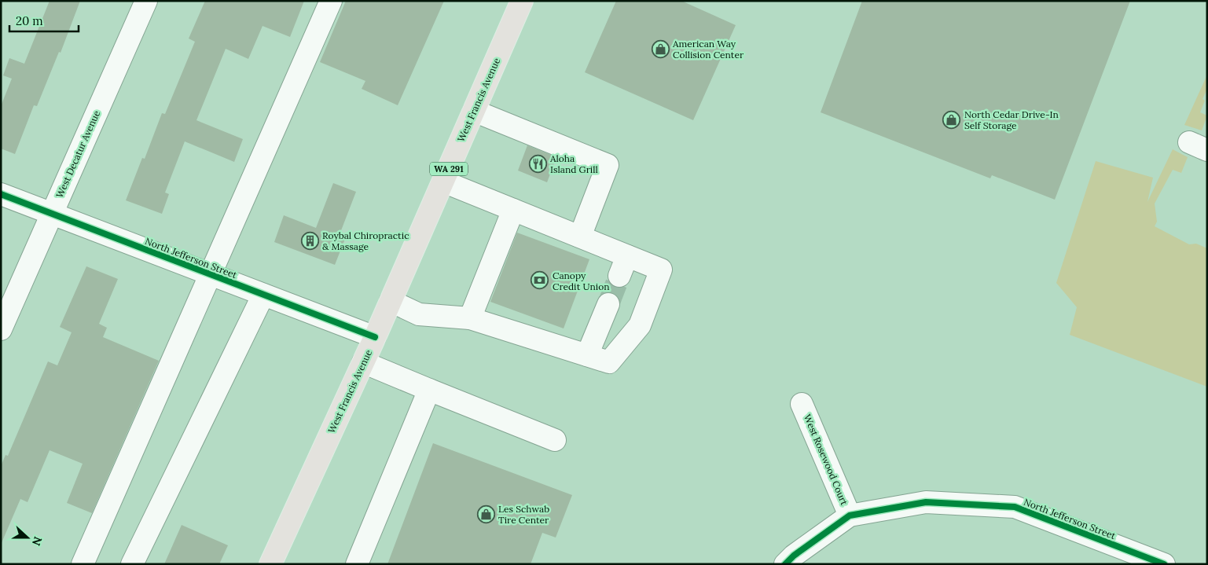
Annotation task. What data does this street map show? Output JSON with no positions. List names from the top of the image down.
{
  "streets": {
    "main road": ["West Francis Avenue", "WA 291"],
    "street": ["West Decatur Avenue", "North Jefferson Street", "West Rosewood Court"]
  },
  "crossings": [
    ["West Francis Avenue", "North Jefferson Street"],
    ["West Decatur Avenue", "North Jefferson Street"],
    ["North Jefferson Street", "West Rosewood Court"]
  ],
  "places": {
    "shop": ["American Way Collision Center", "North Cedar Drive-In Self Storage", "Les Schwab Tire Center"],
    "restaurant": ["Aloha Island Grill"],
    "building": ["Roybal Chiropractic & Massage"],
    "bank": ["Canopy Credit Union"]
  },
  "scale_bar": "20 m",
  "north": "right"
}
